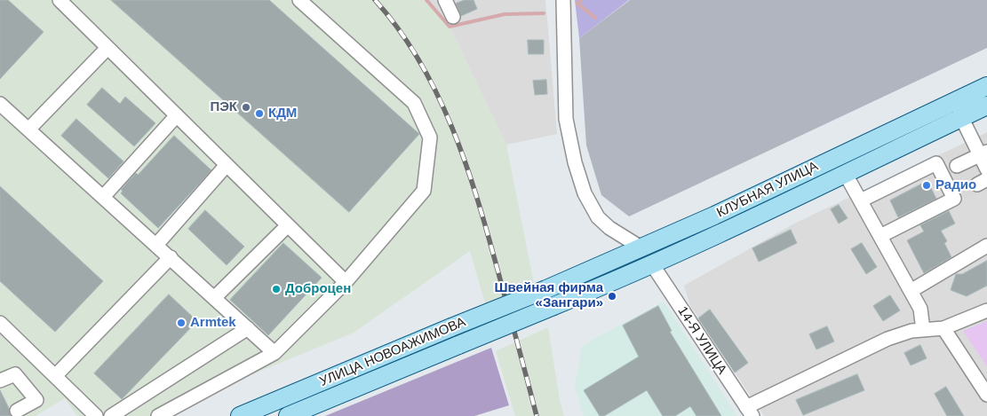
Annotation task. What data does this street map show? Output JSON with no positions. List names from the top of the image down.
{
  "streets": {
    "main road": ["КЛУБНАЯ УЛИЦА", "УЛИЦА НОВОАЖИМОВА"],
    "street": ["14-Я УЛИЦА"]
  },
  "crossings": [
    ["КЛУБНАЯ УЛИЦА", "14-Я УЛИЦА"],
    ["КЛУБНАЯ УЛИЦА", "УЛИЦА НОВОАЖИМОВА"]
  ],
  "places": [
    "ПЭК",
    "КДМ",
    "Радио",
    "Доброцен",
    "Швейная фирма «Зангари»",
    "Armtek"
  ]
}
